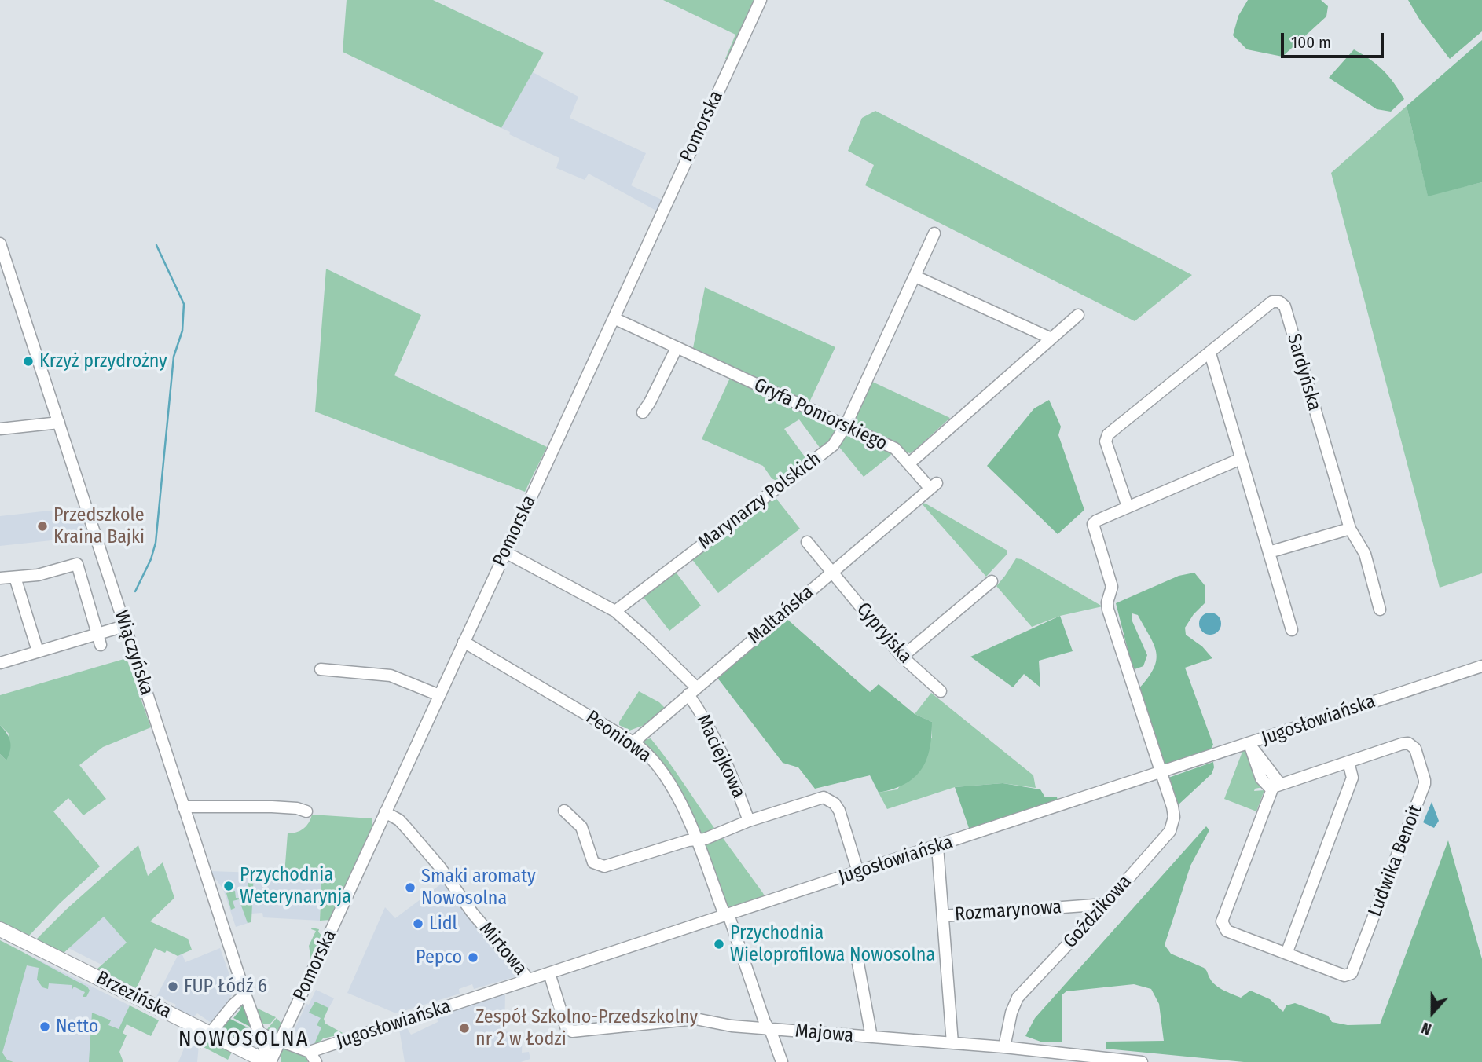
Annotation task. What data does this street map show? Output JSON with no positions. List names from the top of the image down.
{
  "streets": {
    "main road": ["Brzezińska"],
    "street": [
      "Pomorska",
      "Sardyńska",
      "Gryfa Pomorskiego",
      "Marynarzy Polskich",
      "Maltańska",
      "Cypryjska",
      "Wiączyńska",
      "Jugosłowiańska",
      "Peoniowa",
      "Maciejkowa",
      "Ludwika Benoit",
      "Rozmarynowa",
      "Goździkowa",
      "Mirtowa",
      "Majowa"
    ]
  },
  "crossings": [
    ["Pomorska", "Gryfa Pomorskiego"],
    ["Pomorska", "Wiączyńska"],
    ["Pomorska", "Peoniowa"],
    ["Pomorska", "Maciejkowa"],
    ["Pomorska", "Mirtowa"],
    ["Pomorska", "Brzezińska"],
    ["Gryfa Pomorskiego", "Marynarzy Polskich"],
    ["Gryfa Pomorskiego", "Maltańska"],
    ["Marynarzy Polskich", "Maciejkowa"],
    ["Maltańska", "Cypryjska"],
    ["Maltańska", "Peoniowa"],
    ["Maltańska", "Maciejkowa"],
    ["Wiączyńska", "Brzezińska"],
    ["Jugosłowiańska", "Peoniowa"],
    ["Jugosłowiańska", "Maciejkowa"],
    ["Jugosłowiańska", "Goździkowa"],
    ["Jugosłowiańska", "Mirtowa"],
    ["Jugosłowiańska", "Majowa"],
    ["Peoniowa", "Maciejkowa"],
    ["Peoniowa", "Majowa"],
    ["Rozmarynowa", "Goździkowa"],
    ["Goździkowa", "Majowa"]
  ],
  "districts": ["NOWOSOLNA"],
  "places": [
    "Krzyż przydrożny",
    "Przedszkole Kraina Bajki",
    "Przychodnia Weterynarynja",
    "Smaki aromaty Nowosolna",
    "Lidl",
    "Przychodnia Wieloprofilowa Nowosolna",
    "Pepco",
    "FUP Łódź 6",
    "Netto",
    "Zespół Szkolno-Przedszkolny nr 2 w Łodzi"
  ],
  "scale_bar": "100 m",
  "north": "bottom"
}
